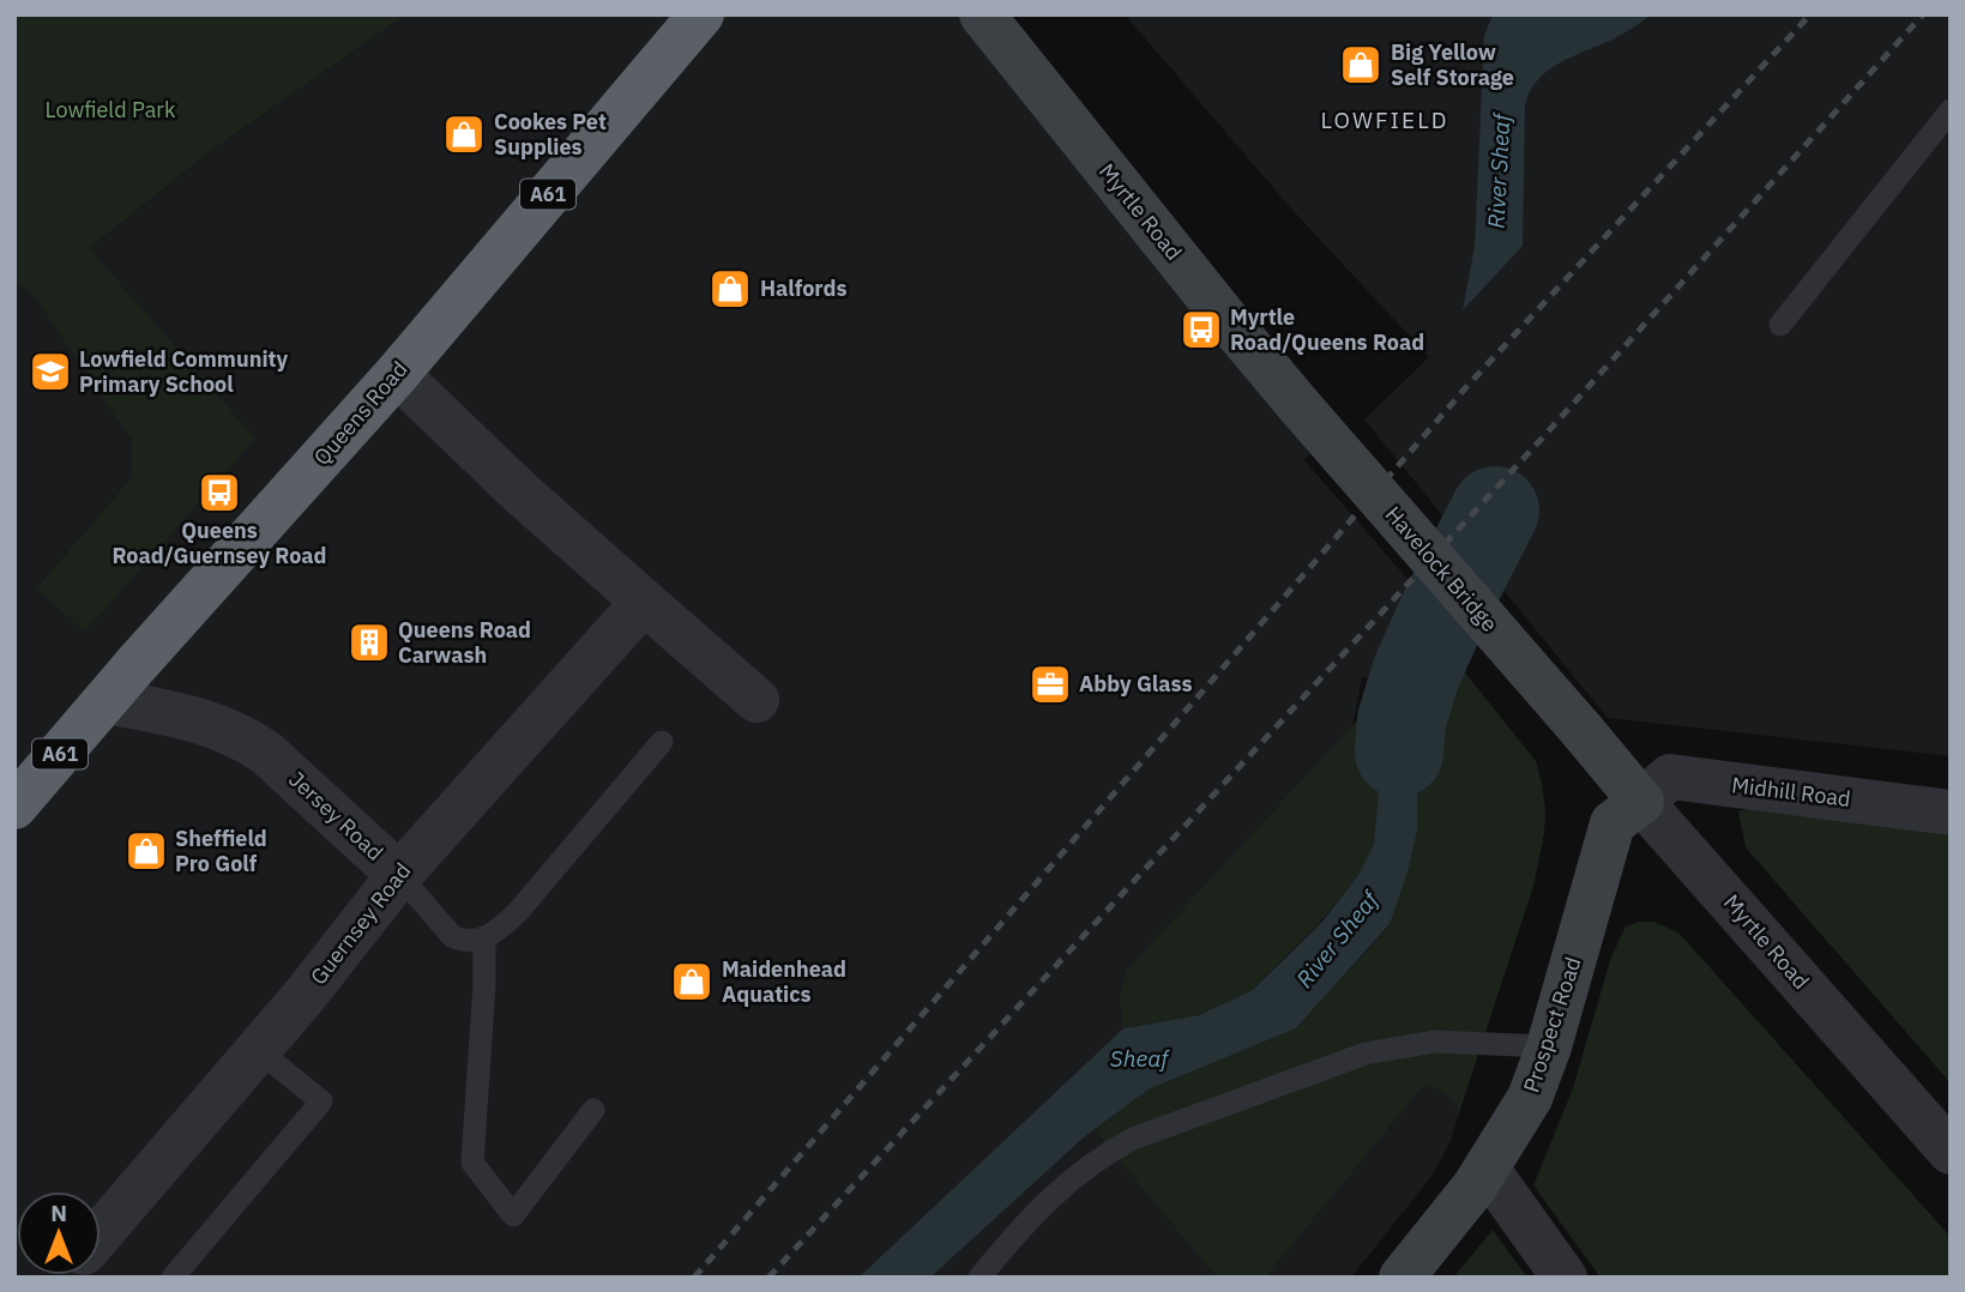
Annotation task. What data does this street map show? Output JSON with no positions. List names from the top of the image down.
{
  "streets": {
    "highway": ["A61", "Queens Road"],
    "main road": ["Myrtle Road", "Havelock Bridge", "Prospect Road"],
    "street": ["Midhill Road", "Jersey Road", "Guernsey Road"]
  },
  "crossings": [
    ["Myrtle Road", "Havelock Bridge"],
    ["Myrtle Road", "Midhill Road"],
    ["Myrtle Road", "Prospect Road"],
    ["Queens Road", "Jersey Road"],
    ["Midhill Road", "Prospect Road"],
    ["Jersey Road", "Guernsey Road"]
  ],
  "districts": ["LOWFIELD"],
  "water": ["River Sheaf", "Sheaf"],
  "parks": ["Lowfield Park"],
  "places": {
    "shop": [
      "Big Yellow Self Storage",
      "Cookes Pet Supplies",
      "Halfords",
      "Sheffield Pro Golf",
      "Maidenhead Aquatics"
    ],
    "bus stop": ["Myrtle Road/Queens Road", "Queens Road/Guernsey Road"],
    "school or university": ["Lowfield Community Primary School"],
    "building": ["Queens Road Carwash"],
    "office": ["Abby Glass"]
  },
  "north": "top"
}
